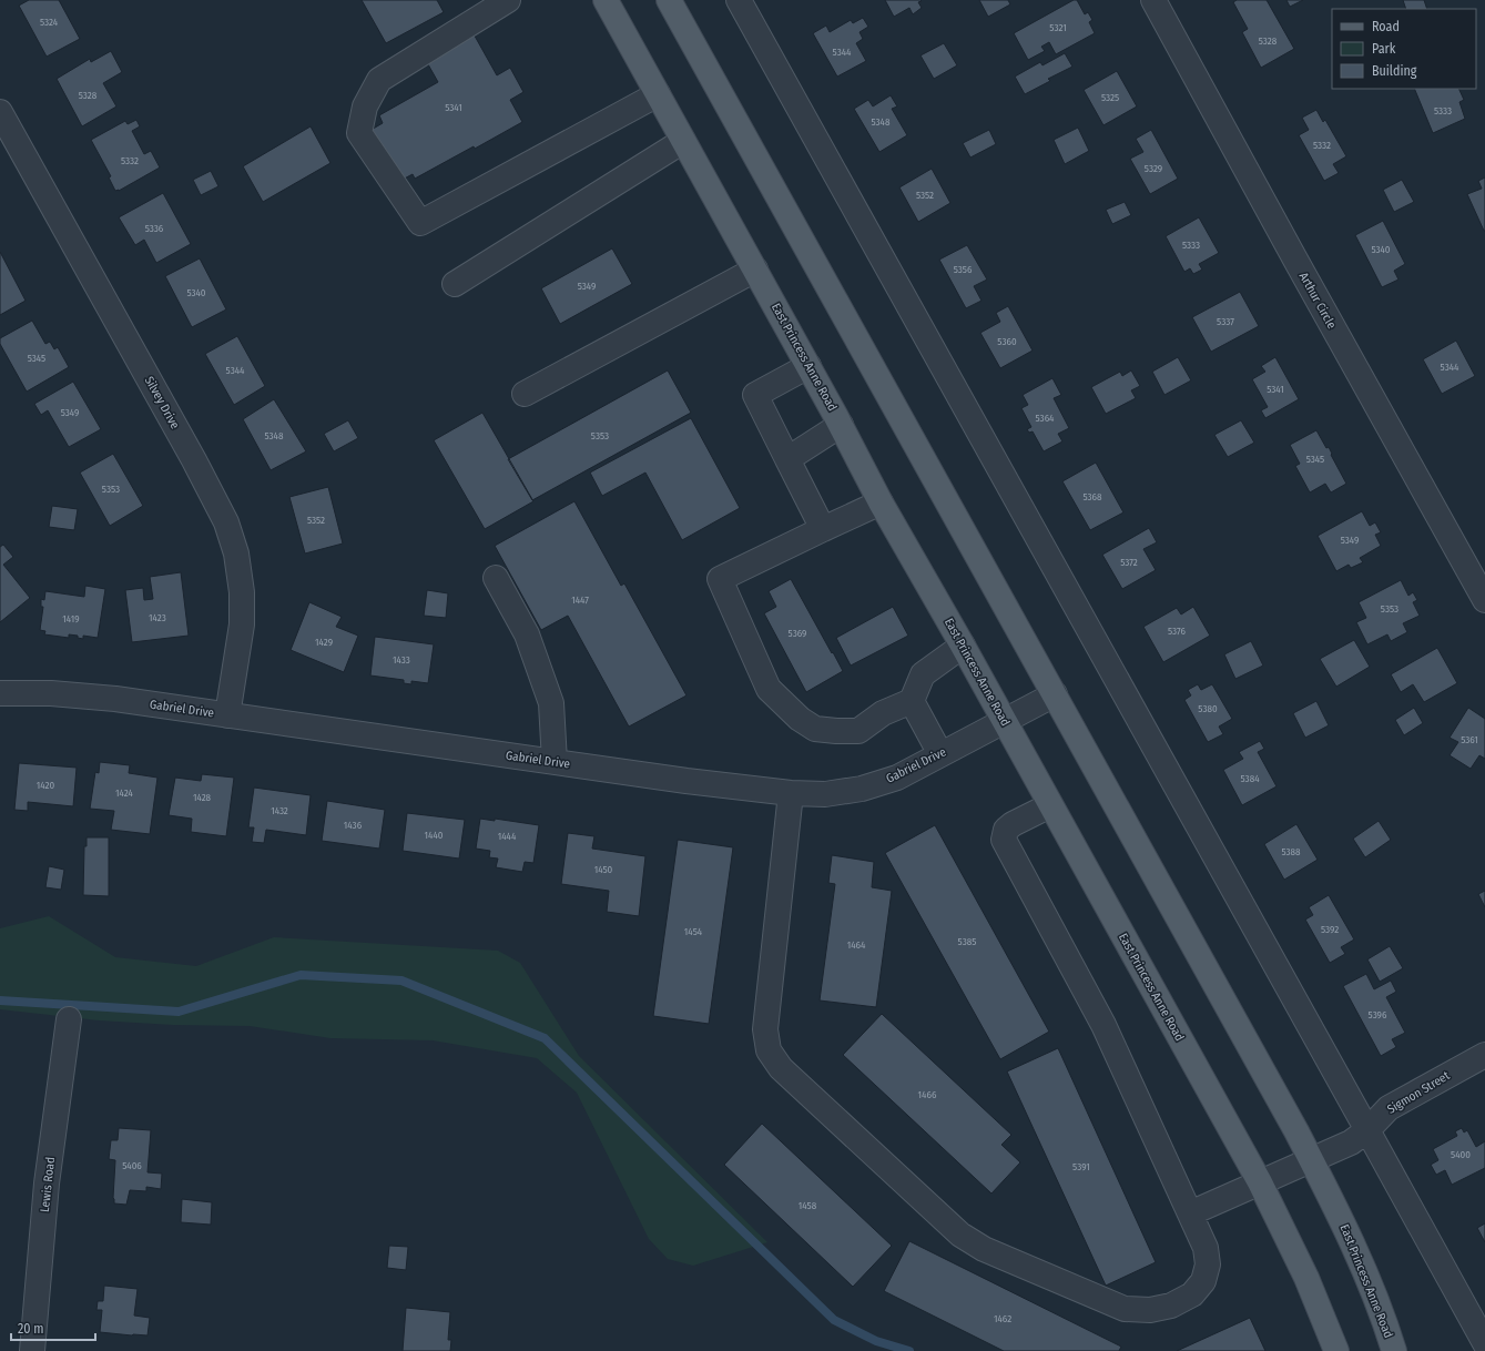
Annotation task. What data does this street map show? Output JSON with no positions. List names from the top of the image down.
{
  "streets": {
    "main road": ["East Princess Anne Road"],
    "street": [
      "Arthur Circle",
      "Silvey Drive",
      "Gabriel Drive",
      "Sigmon Street",
      "Lewis Road"
    ]
  },
  "crossings": [
    ["East Princess Anne Road", "Gabriel Drive"],
    ["East Princess Anne Road", "Sigmon Street"],
    ["Silvey Drive", "Gabriel Drive"]
  ],
  "house_numbers": [
    "5324",
    "5321",
    "5328",
    "5344",
    "5328",
    "5325",
    "5341",
    "5333",
    "5348",
    "5332",
    "5332",
    "5329",
    "5352",
    "5336",
    "5333",
    "5340",
    "5356",
    "5349",
    "5340",
    "5337",
    "5360",
    "5345",
    "5344",
    "5344",
    "5341",
    "5349",
    "5364",
    "5348",
    "5353",
    "5345",
    "5353",
    "5368",
    "5352",
    "5349",
    "5372",
    "1447",
    "5353",
    "1423",
    "1419",
    "5376",
    "5369",
    "1429",
    "1433",
    "5380",
    "5361",
    "5384",
    "1420",
    "1424",
    "1428",
    "1432",
    "1436",
    "1440",
    "1444",
    "5388",
    "1450",
    "5392",
    "1454",
    "5385",
    "1464",
    "5396",
    "1466",
    "5400",
    "5406",
    "5391",
    "1458",
    "1462"
  ],
  "legend": ["Road", "Park", "Building"],
  "scale_bar": "20 m"
}
